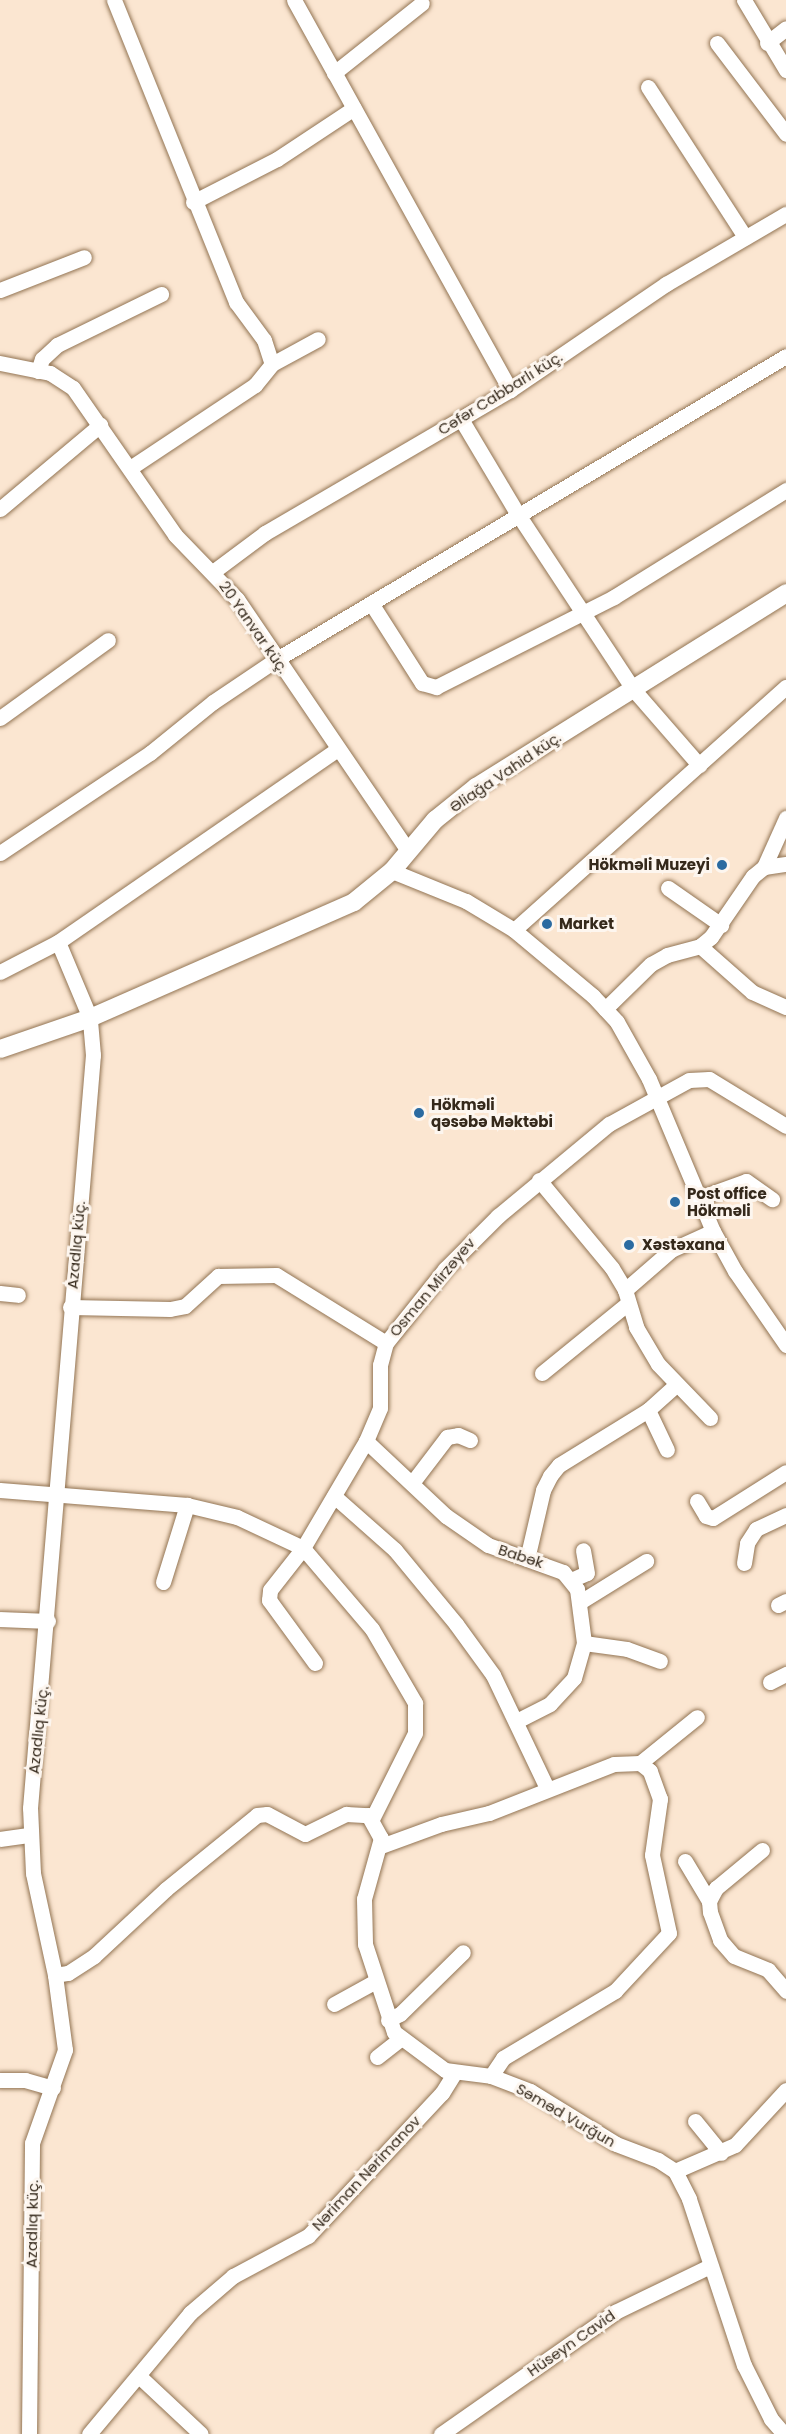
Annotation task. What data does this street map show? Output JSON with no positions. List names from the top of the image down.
{
  "streets": {
    "street": [
      "Cəfər Cabbarlı küç.",
      "20 Yanvar küç.",
      "Əliağa Vahid küç.",
      "Azadlıq küç.",
      "Osman Mirzəyev",
      "Babək",
      "Səməd Vurğun",
      "Nəriman Nərimanov",
      "Hüseyn Cavid"
    ]
  },
  "crossings": [
    ["Cəfər Cabbarlı küç.", "20 Yanvar küç."],
    ["20 Yanvar küç.", "Əliağa Vahid küç."],
    ["Əliağa Vahid küç.", "Azadlıq küç."],
    ["Osman Mirzəyev", "Babək"],
    ["Səməd Vurğun", "Nəriman Nərimanov"]
  ],
  "places": [
    "Hökməli Muzeyi",
    "Market",
    "Hökməli qəsəbə Məktəbi",
    "Post office Hökməli",
    "Xəstəxana"
  ]
}
